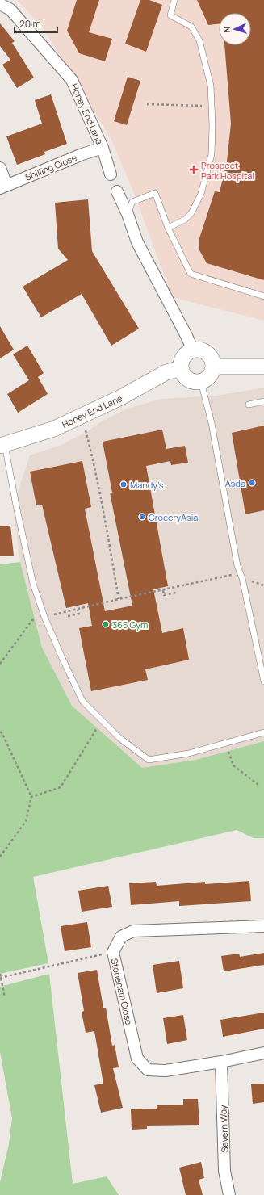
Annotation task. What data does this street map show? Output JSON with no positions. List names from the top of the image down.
{
  "streets": {
    "street": [
      "Honey End Lane",
      "Shilling Close",
      "Stoneham Close",
      "Severn Way"
    ]
  },
  "crossings": [
    ["Honey End Lane", "Shilling Close"],
    ["Stoneham Close", "Severn Way"]
  ],
  "places": {
    "health": ["Prospect Park Hospital"],
    "other": [
      "Asda",
      "Mandy’s",
      "GroceryAsia",
      "365 Gym"
    ]
  },
  "scale_bar": "20 m",
  "north": "left"
}
